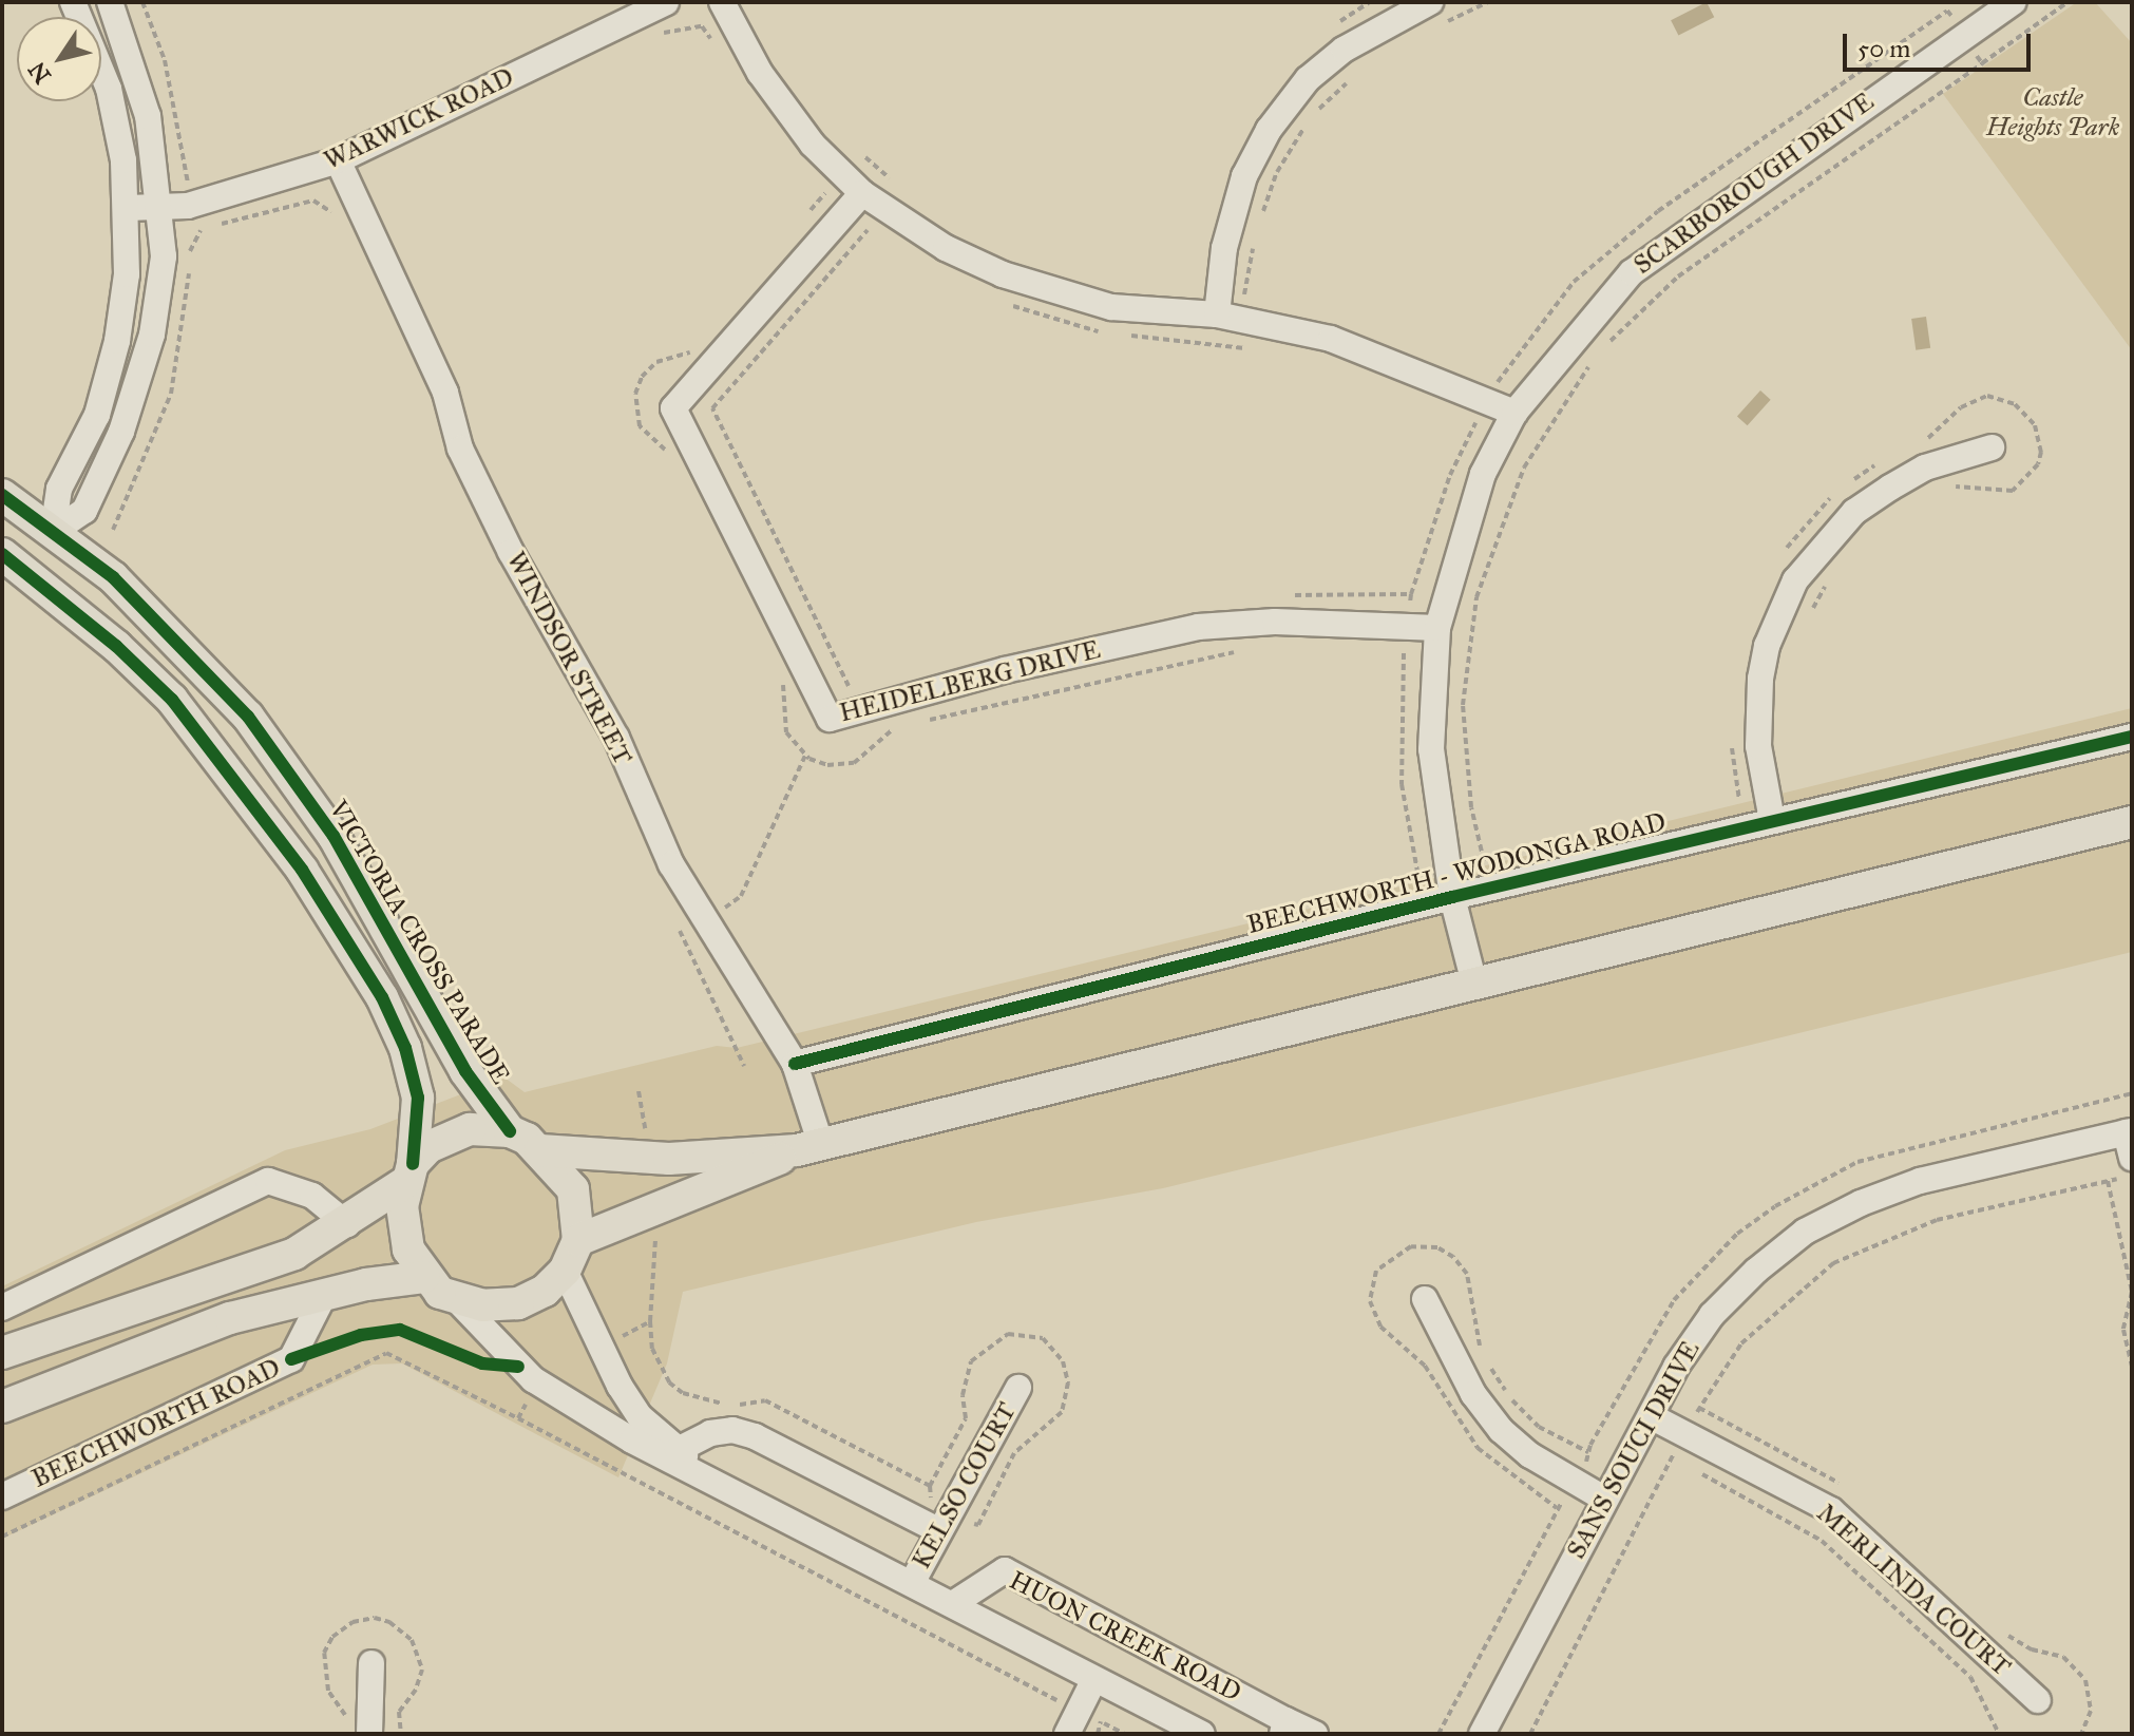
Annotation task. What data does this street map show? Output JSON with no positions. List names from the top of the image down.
{
  "streets": {
    "main road": ["VICTORIA CROSS PARADE"],
    "street": [
      "WARWICK ROAD",
      "SCARBOROUGH DRIVE",
      "WINDSOR STREET",
      "HEIDELBERG DRIVE",
      "BEECHWORTH - WODONGA ROAD",
      "BEECHWORTH ROAD",
      "SANS SOUCI DRIVE",
      "KELSO COURT",
      "MERLINDA COURT",
      "HUON CREEK ROAD"
    ]
  },
  "crossings": [
    ["WARWICK ROAD", "WINDSOR STREET"],
    ["SCARBOROUGH DRIVE", "HEIDELBERG DRIVE"],
    ["SCARBOROUGH DRIVE", "BEECHWORTH - WODONGA ROAD"],
    ["WINDSOR STREET", "BEECHWORTH - WODONGA ROAD"],
    ["VICTORIA CROSS PARADE", "HUON CREEK ROAD"],
    ["SANS SOUCI DRIVE", "MERLINDA COURT"],
    ["KELSO COURT", "HUON CREEK ROAD"]
  ],
  "parks": ["Castle Heights Park"],
  "scale_bar": "50 m",
  "north": "bottom left"
}
